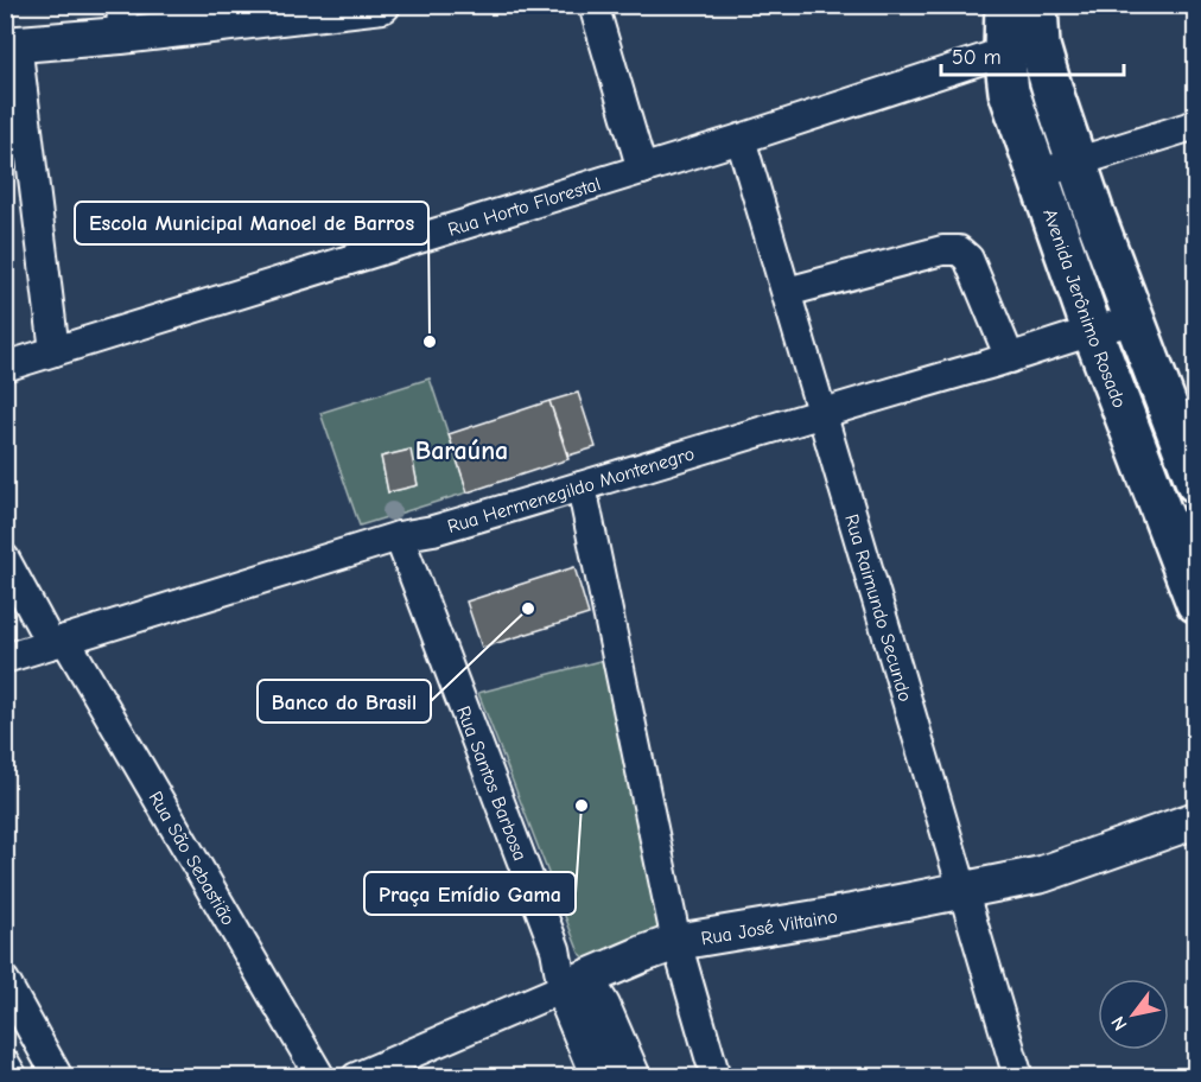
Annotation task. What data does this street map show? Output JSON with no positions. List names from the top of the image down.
{
  "streets": {
    "main road": ["Avenida Jerônimo Rosado"],
    "street": [
      "Rua Horto Florestal",
      "Rua Hermenegildo Montenegro",
      "Rua Raimundo Secundo",
      "Rua Santos Barbosa",
      "Rua São Sebastião",
      "Rua José Viltaino"
    ]
  },
  "crossings": [
    ["Rua Horto Florestal", "Avenida Jerônimo Rosado"],
    ["Rua Horto Florestal", "Rua Raimundo Secundo"],
    ["Avenida Jerônimo Rosado", "Rua Hermenegildo Montenegro"],
    ["Rua Hermenegildo Montenegro", "Rua Raimundo Secundo"],
    ["Rua Hermenegildo Montenegro", "Rua Santos Barbosa"],
    ["Rua Hermenegildo Montenegro", "Rua São Sebastião"],
    ["Rua Raimundo Secundo", "Rua José Viltaino"],
    ["Rua Santos Barbosa", "Rua José Viltaino"]
  ],
  "districts": ["Baraúna"],
  "places": ["Escola Municipal Manoel de Barros", "Banco do Brasil", "Praça Emídio Gama"],
  "scale_bar": "50 m",
  "north": "bottom left"
}
